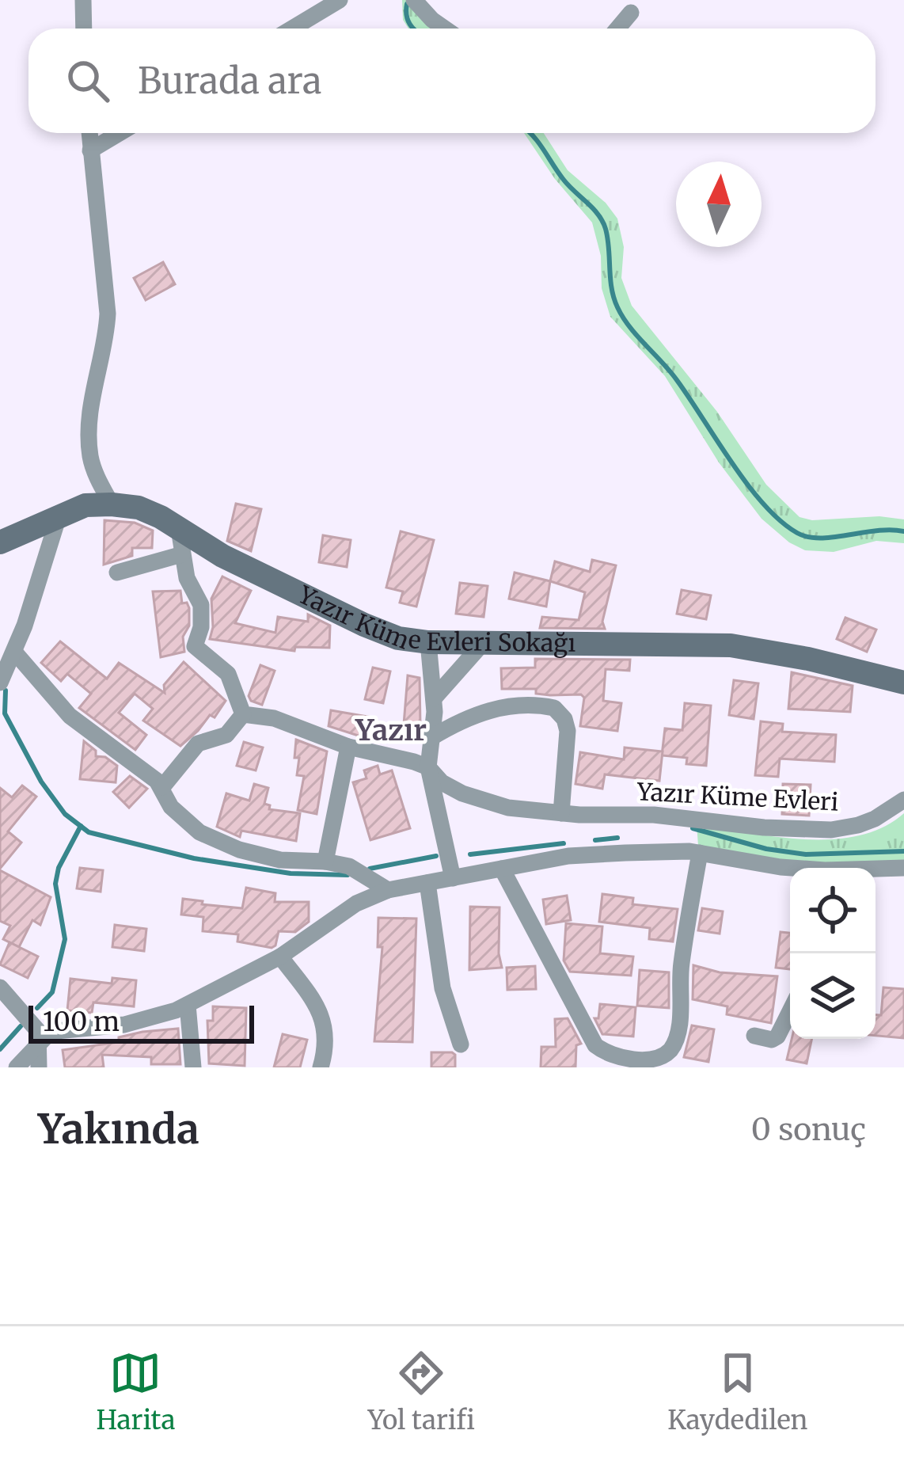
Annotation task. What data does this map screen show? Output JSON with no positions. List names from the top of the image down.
{
  "streets": {
    "street": ["Yazır Küme Evleri Sokağı", "Yazır Küme Evleri"]
  },
  "districts": ["Yazır"],
  "scale_bar": "100 m",
  "north": "top",
  "page": {
    "search": "Burada ara",
    "scale": "100 m",
    "heading": ["Yakında", "0 sonuç"],
    "nav": ["Harita", "Yol tarifi", "Kaydedilen"]
  }
}
